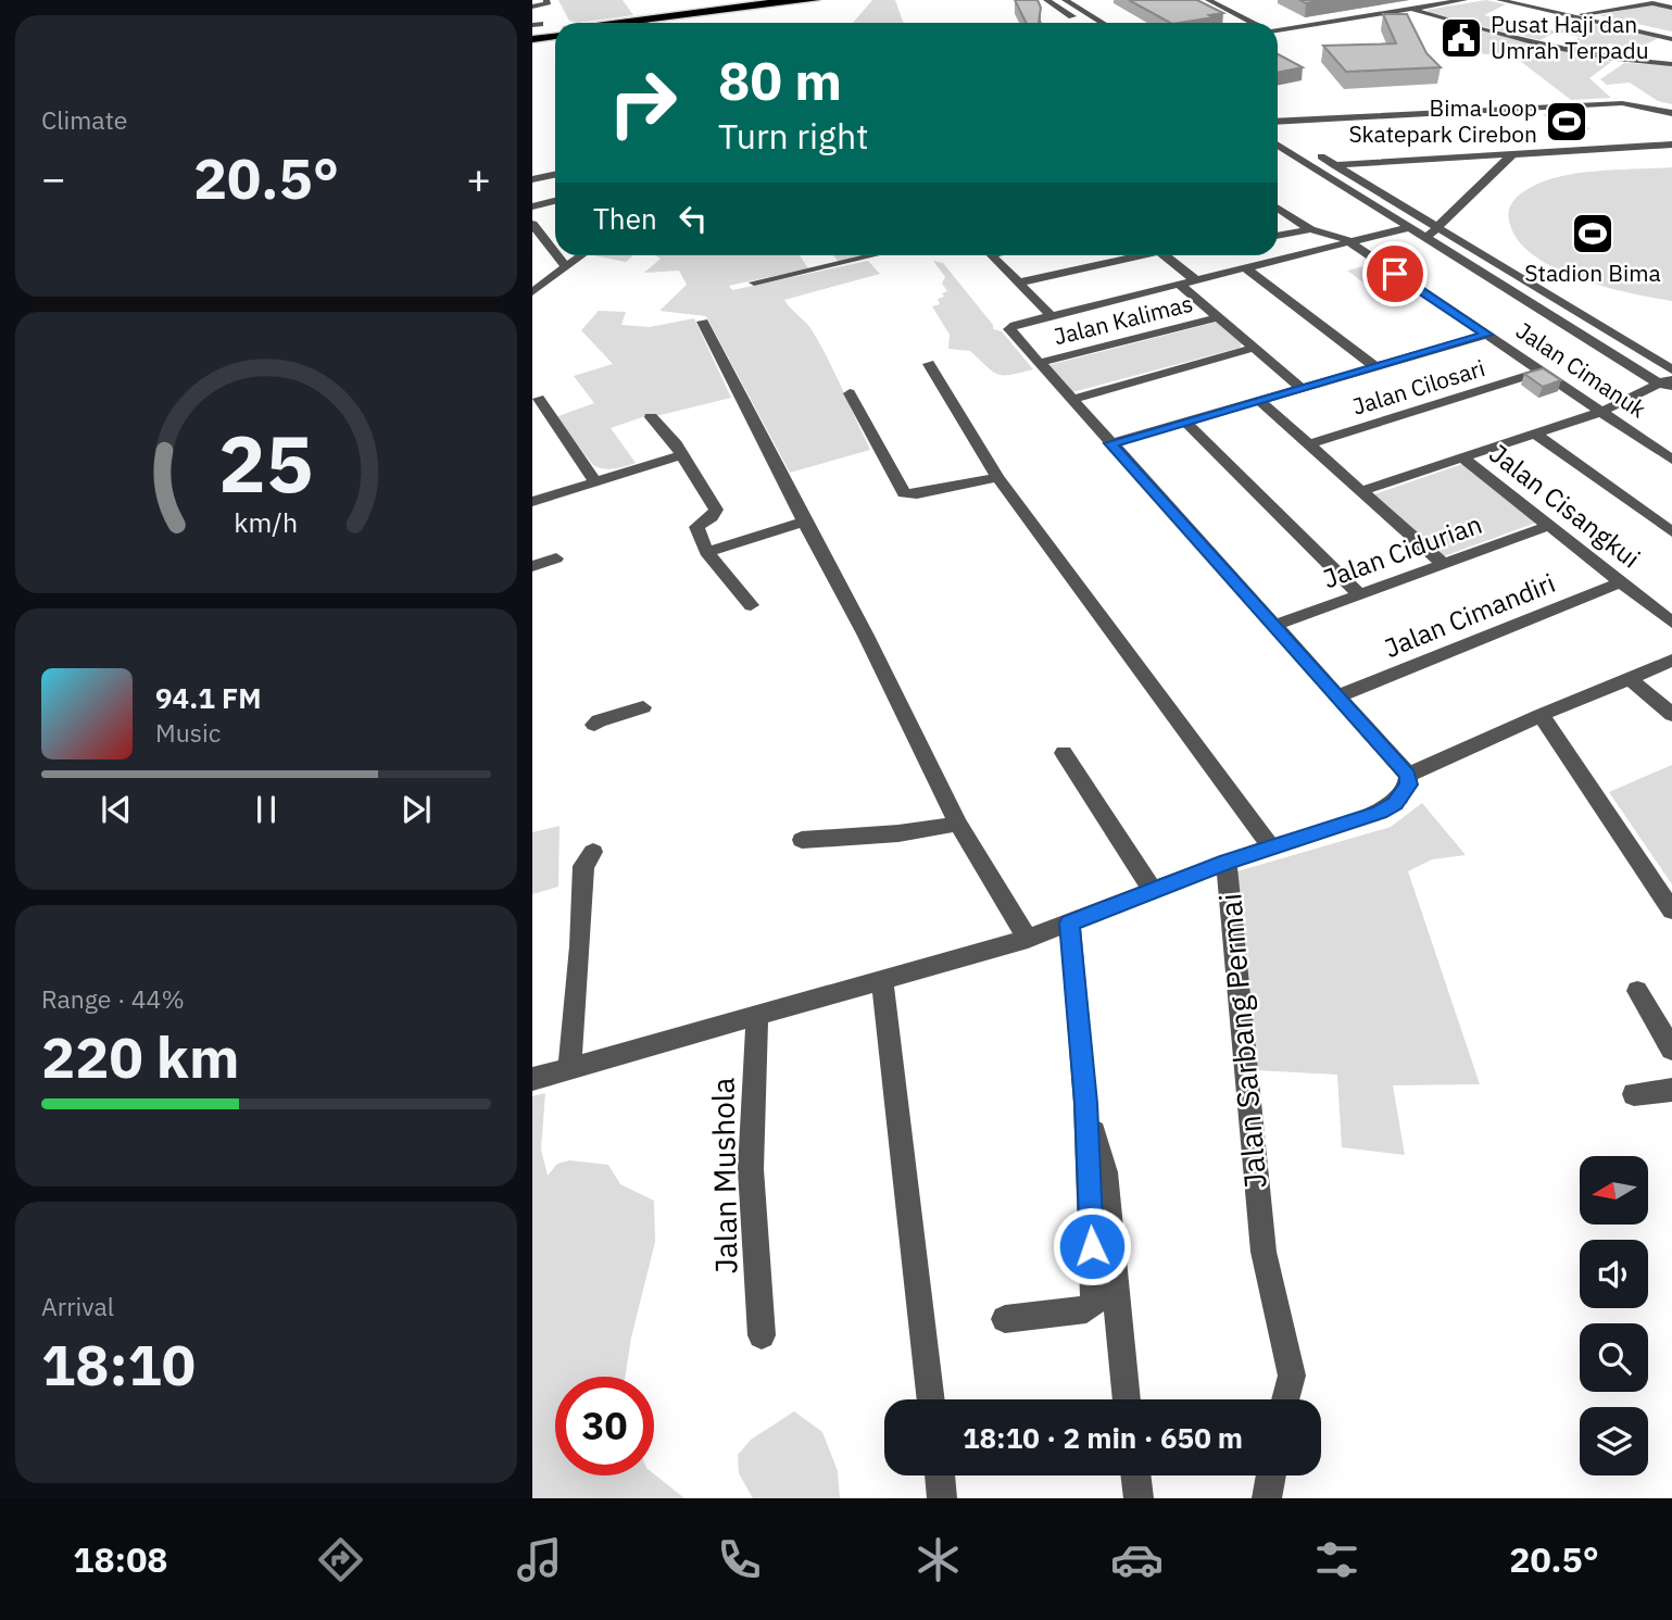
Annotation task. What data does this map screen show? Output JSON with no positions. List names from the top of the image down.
{
  "streets": {
    "street": [
      "Jalan Kalimas",
      "Jalan Cimanuk",
      "Jalan Cilosari",
      "Jalan Cisangkui",
      "Jalan Cidurian",
      "Jalan Cimandiri",
      "Jalan Sarbang Permai",
      "Jalan Mushola"
    ]
  },
  "crossings": [
    ["Jalan Cimanuk", "Jalan Cilosari"],
    ["Jalan Cisangkui", "Jalan Cidurian"],
    ["Jalan Cisangkui", "Jalan Cimandiri"]
  ],
  "places": {
    "public building": ["Pusat Haji dan Umrah Terpadu"],
    "sports": ["Bima Loop Skatepark Cirebon", "Stadion Bima"]
  },
  "north": "left",
  "page": {
    "tile": [
      "Climate",
      ["Range · 44%", "220 km"],
      ["Arrival", "18:10"]
    ],
    "turn": ["80 m", "Turn right"],
    "heat": ["−", "20.5°", "+"],
    "then": "Then",
    "song": ["94.1 FM", "Music"],
    "limit": "30",
    "trip": "18:10 · 2 min · 650 m",
    "tabs": ["18:08", "20.5°"],
    "gauge": ["25", "km/h"]
  }
}
